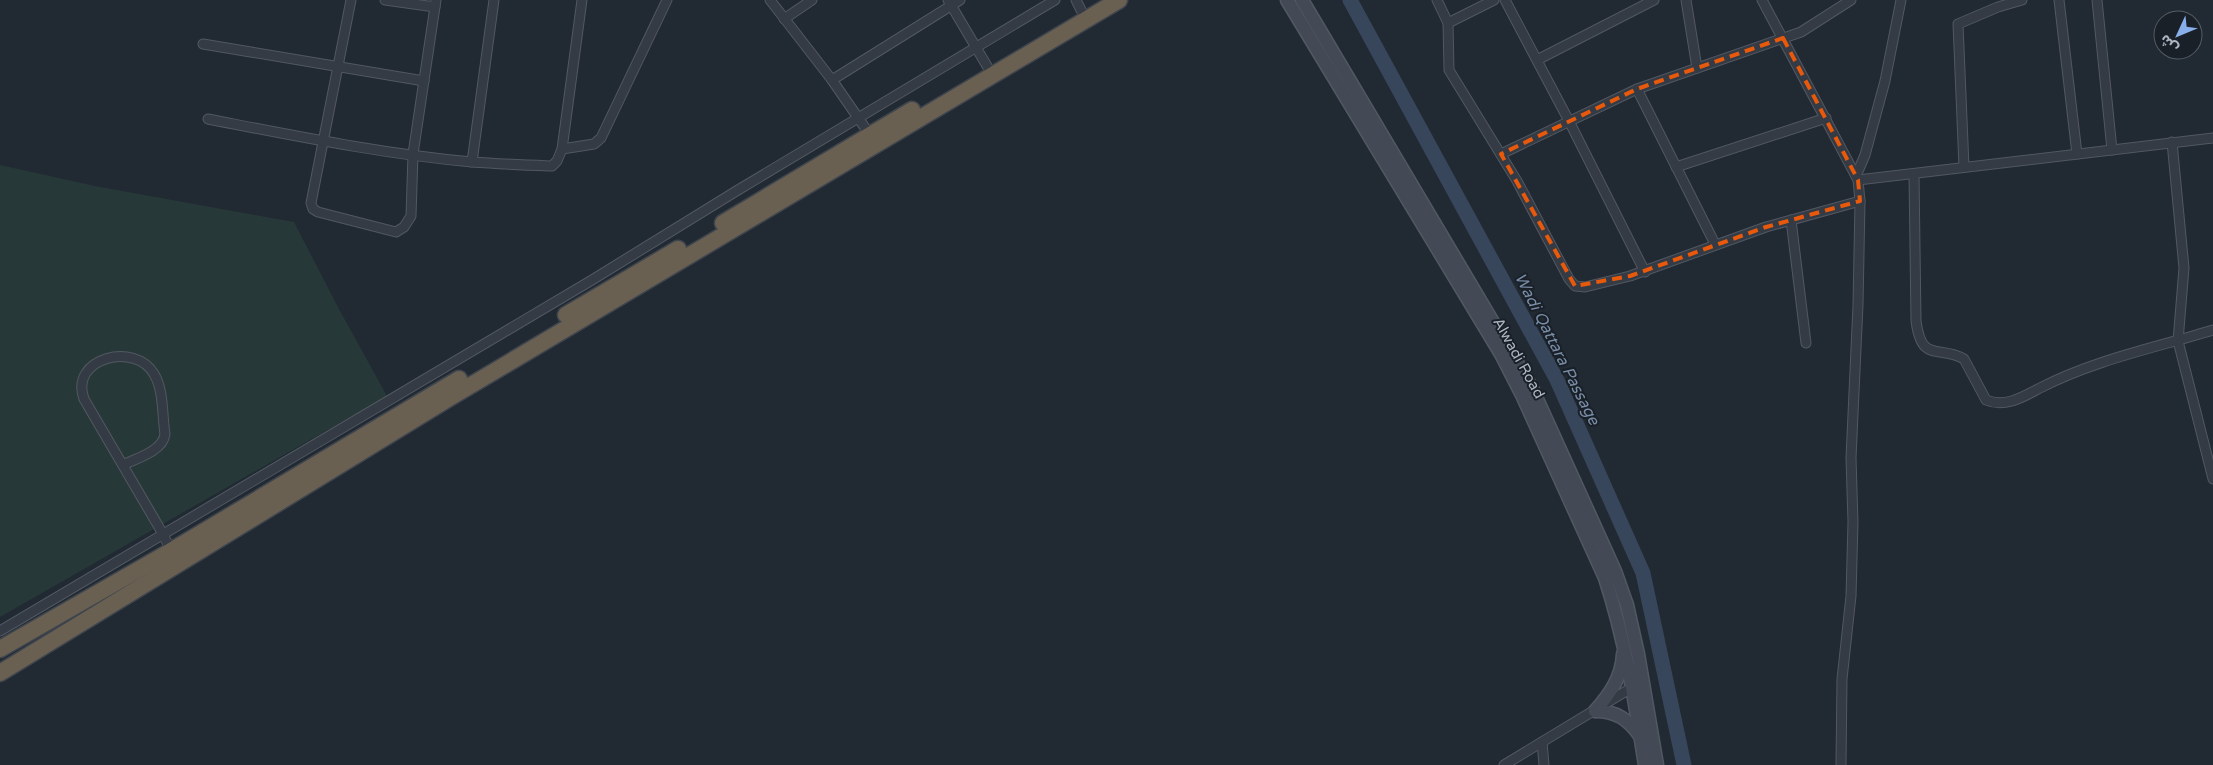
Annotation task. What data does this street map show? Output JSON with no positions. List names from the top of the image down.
{
  "streets": {
    "main road": ["Alwadi Road"]
  },
  "water": ["Wadi Qattara Passage"],
  "north": "bottom left"
}
